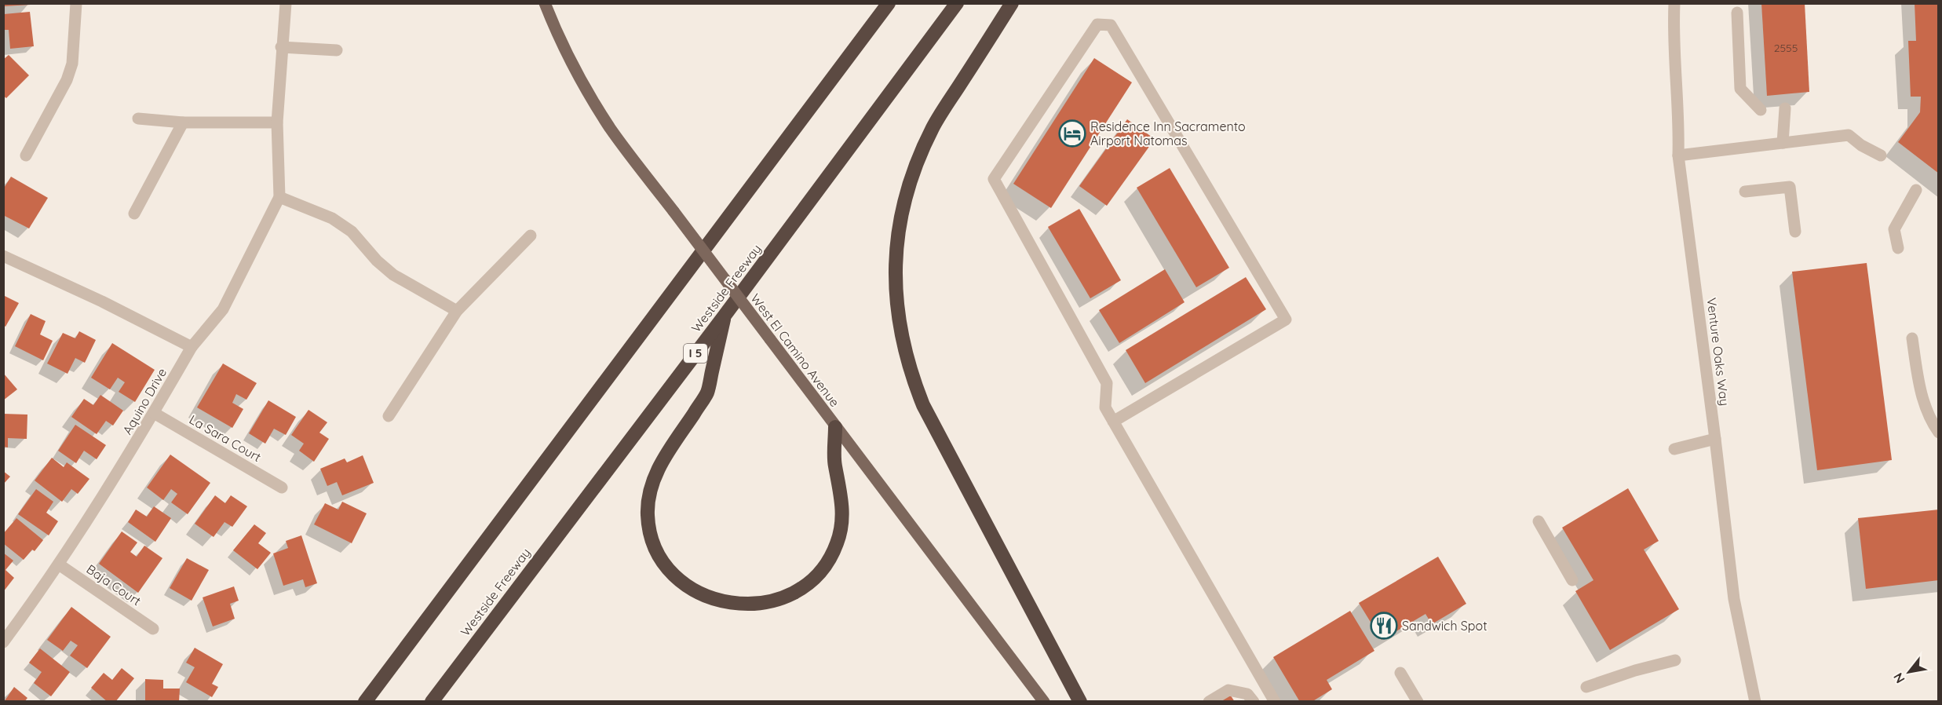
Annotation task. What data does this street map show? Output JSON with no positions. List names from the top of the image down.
{
  "streets": {
    "highway": ["Westside Freeway", "I 5"],
    "main road": ["West El Camino Avenue"],
    "street": [
      "Venture Oaks Way",
      "Aquino Drive",
      "La Sara Court",
      "Baja Court"
    ]
  },
  "crossings": [
    ["Aquino Drive", "La Sara Court"],
    ["Aquino Drive", "Baja Court"]
  ],
  "places": {
    "hotel": ["Residence Inn Sacramento Airport Natomas"],
    "restaurant": ["Sandwich Spot"]
  },
  "house_numbers": ["2555"],
  "north": "bottom left"
}
